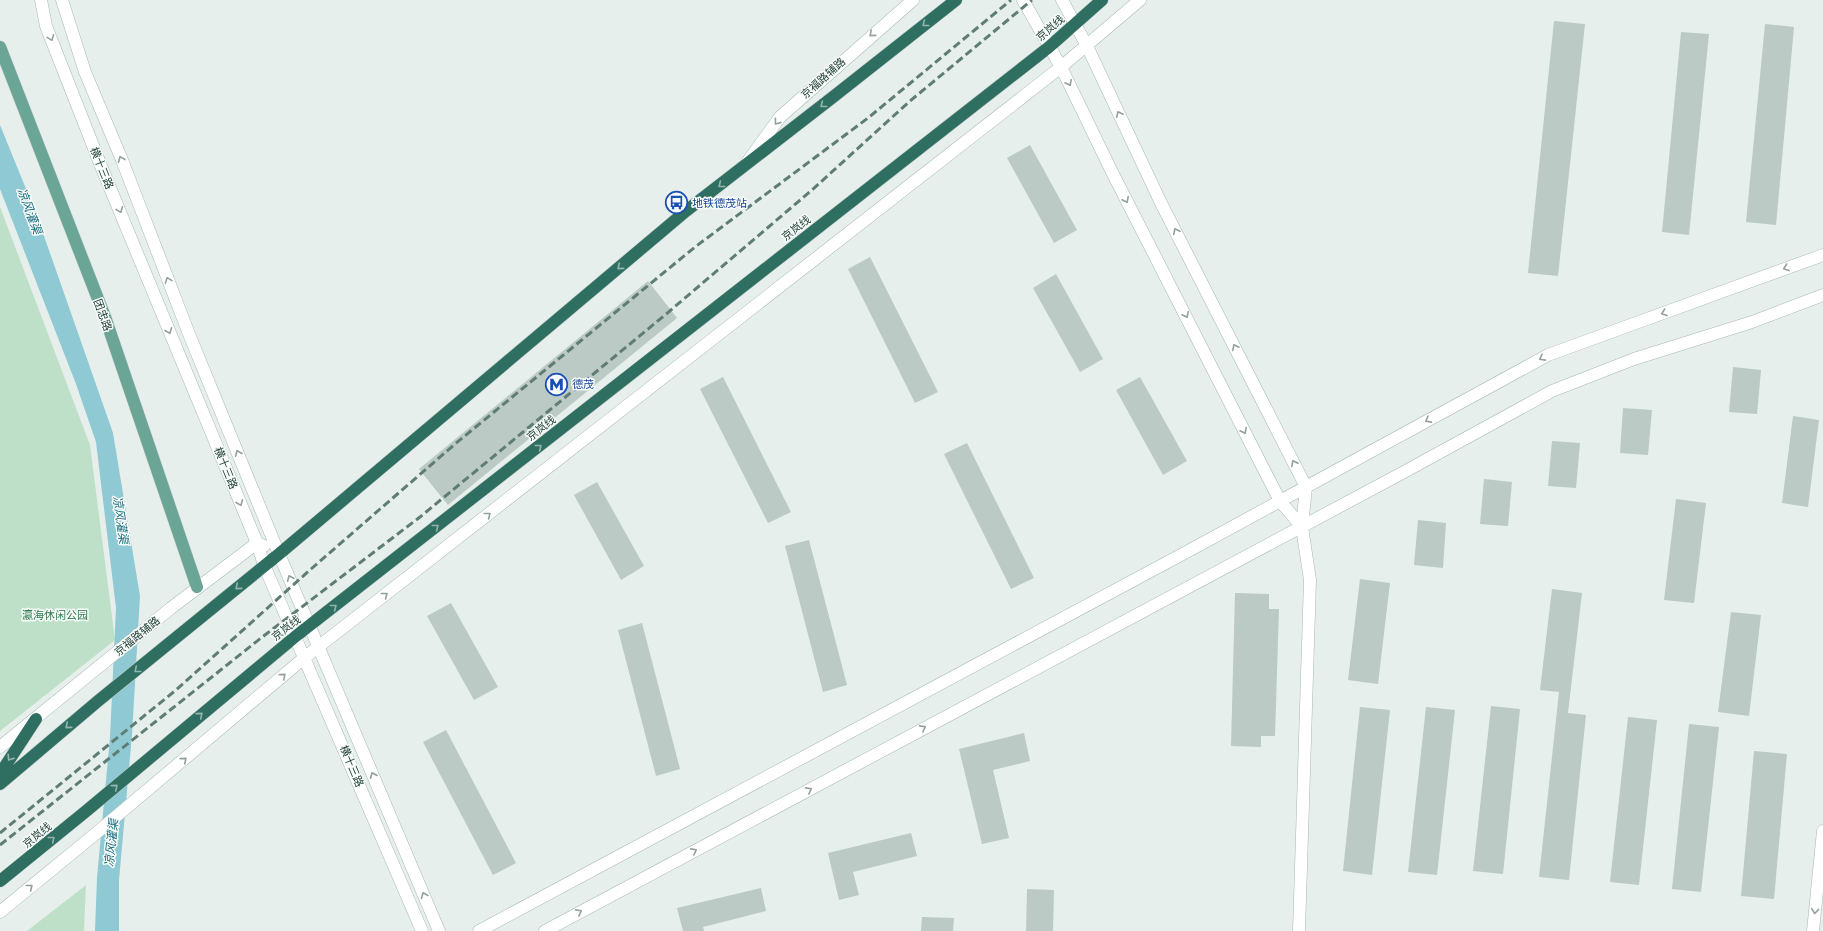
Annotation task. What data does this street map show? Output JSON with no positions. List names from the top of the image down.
{
  "streets": {
    "highway": ["京岚线"],
    "main road": ["团忠路"],
    "street": ["京福路辅路", "横十三路"]
  },
  "crossings": [
    ["京岚线", "横十三路"],
    ["京福路辅路", "横十三路"],
    ["京福路辅路", "团忠路"]
  ],
  "one_way": ["京福路辅路"],
  "water": ["凉风灌渠"],
  "parks": ["瀛海休闲公园"],
  "places": {
    "bus stop": ["地铁德茂站"],
    "metro station": ["德茂"]
  }
}
